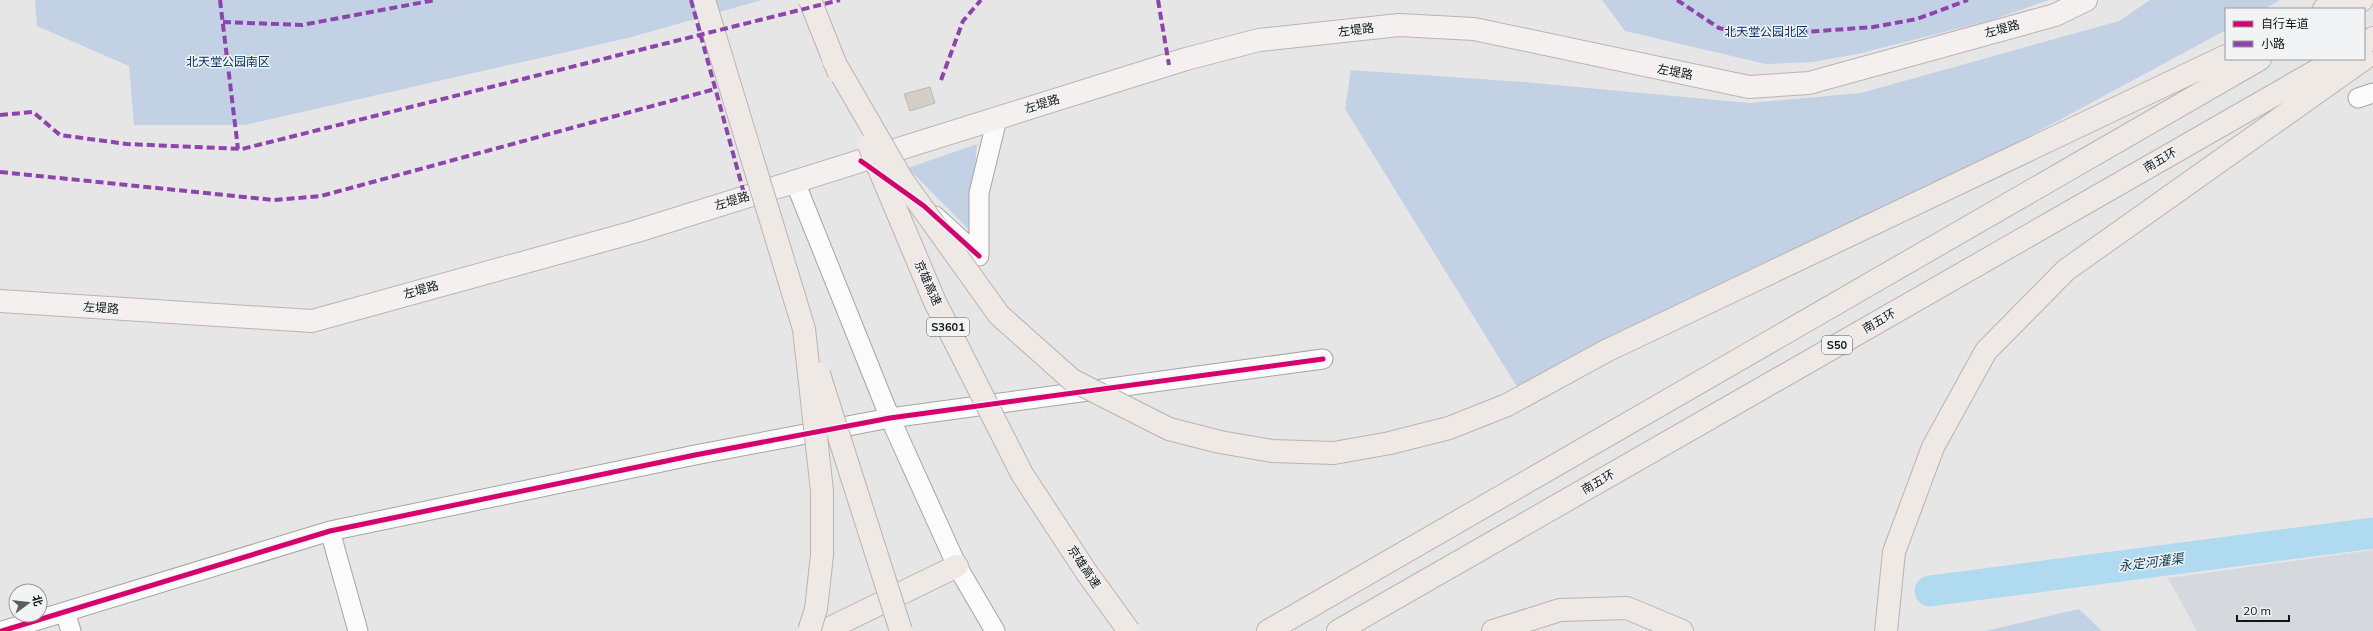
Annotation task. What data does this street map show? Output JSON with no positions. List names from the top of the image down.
{
  "streets": {
    "highway": [
      "南五环",
      "京雄高速",
      "S3601",
      "S50"
    ],
    "main road": ["左堤路"]
  },
  "water": ["永定河灌渠"],
  "parks": ["北天堂公园北区", "北天堂公园南区"],
  "legend": ["自行车道", "小路"],
  "scale_bar": "20 m",
  "north": "right"
}
